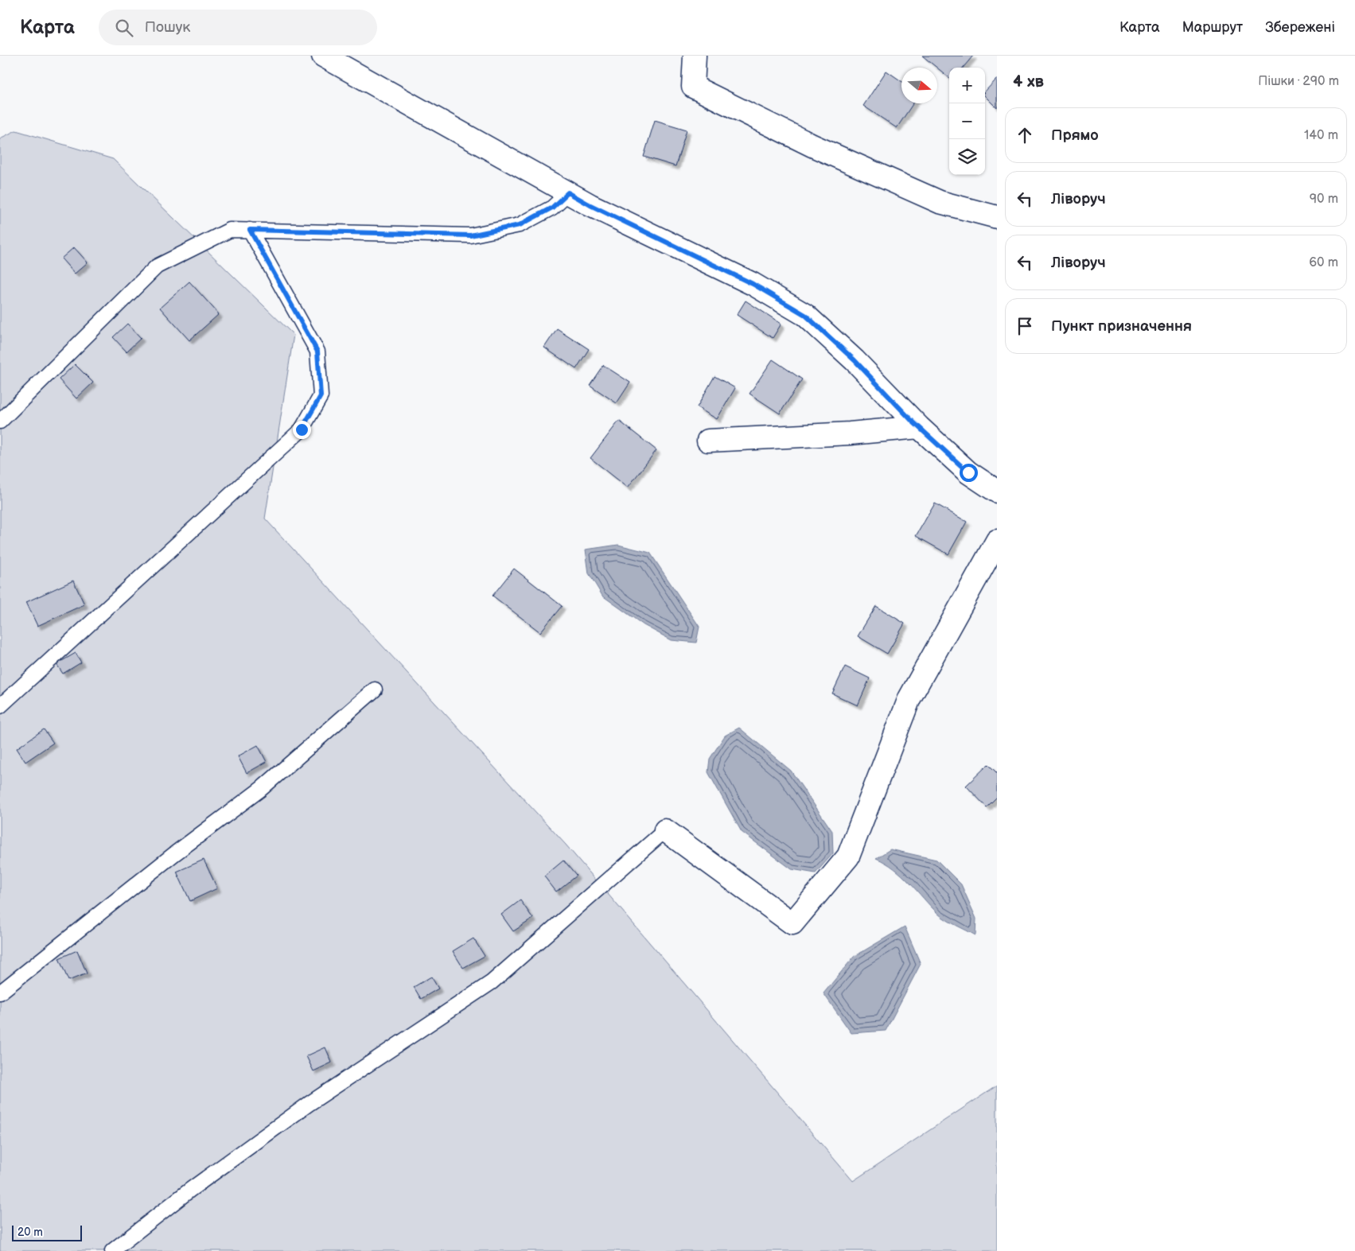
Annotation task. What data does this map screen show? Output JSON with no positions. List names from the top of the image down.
{
  "scale_bar": "20 m",
  "north": "right",
  "page": {
    "header": "Карта",
    "search": "Пошук",
    "nav": ["Карта", "Маршрут", "Збережені"],
    "heading": ["4 хв", "Пішки · 290 m"],
    "map_buttons": ["+", "−"],
    "list": [
      ["Прямо", "140 m"],
      ["Ліворуч", "90 m"],
      ["Ліворуч", "60 m"],
      "Пункт призначення"
    ],
    "scale": "20 m"
  }
}
